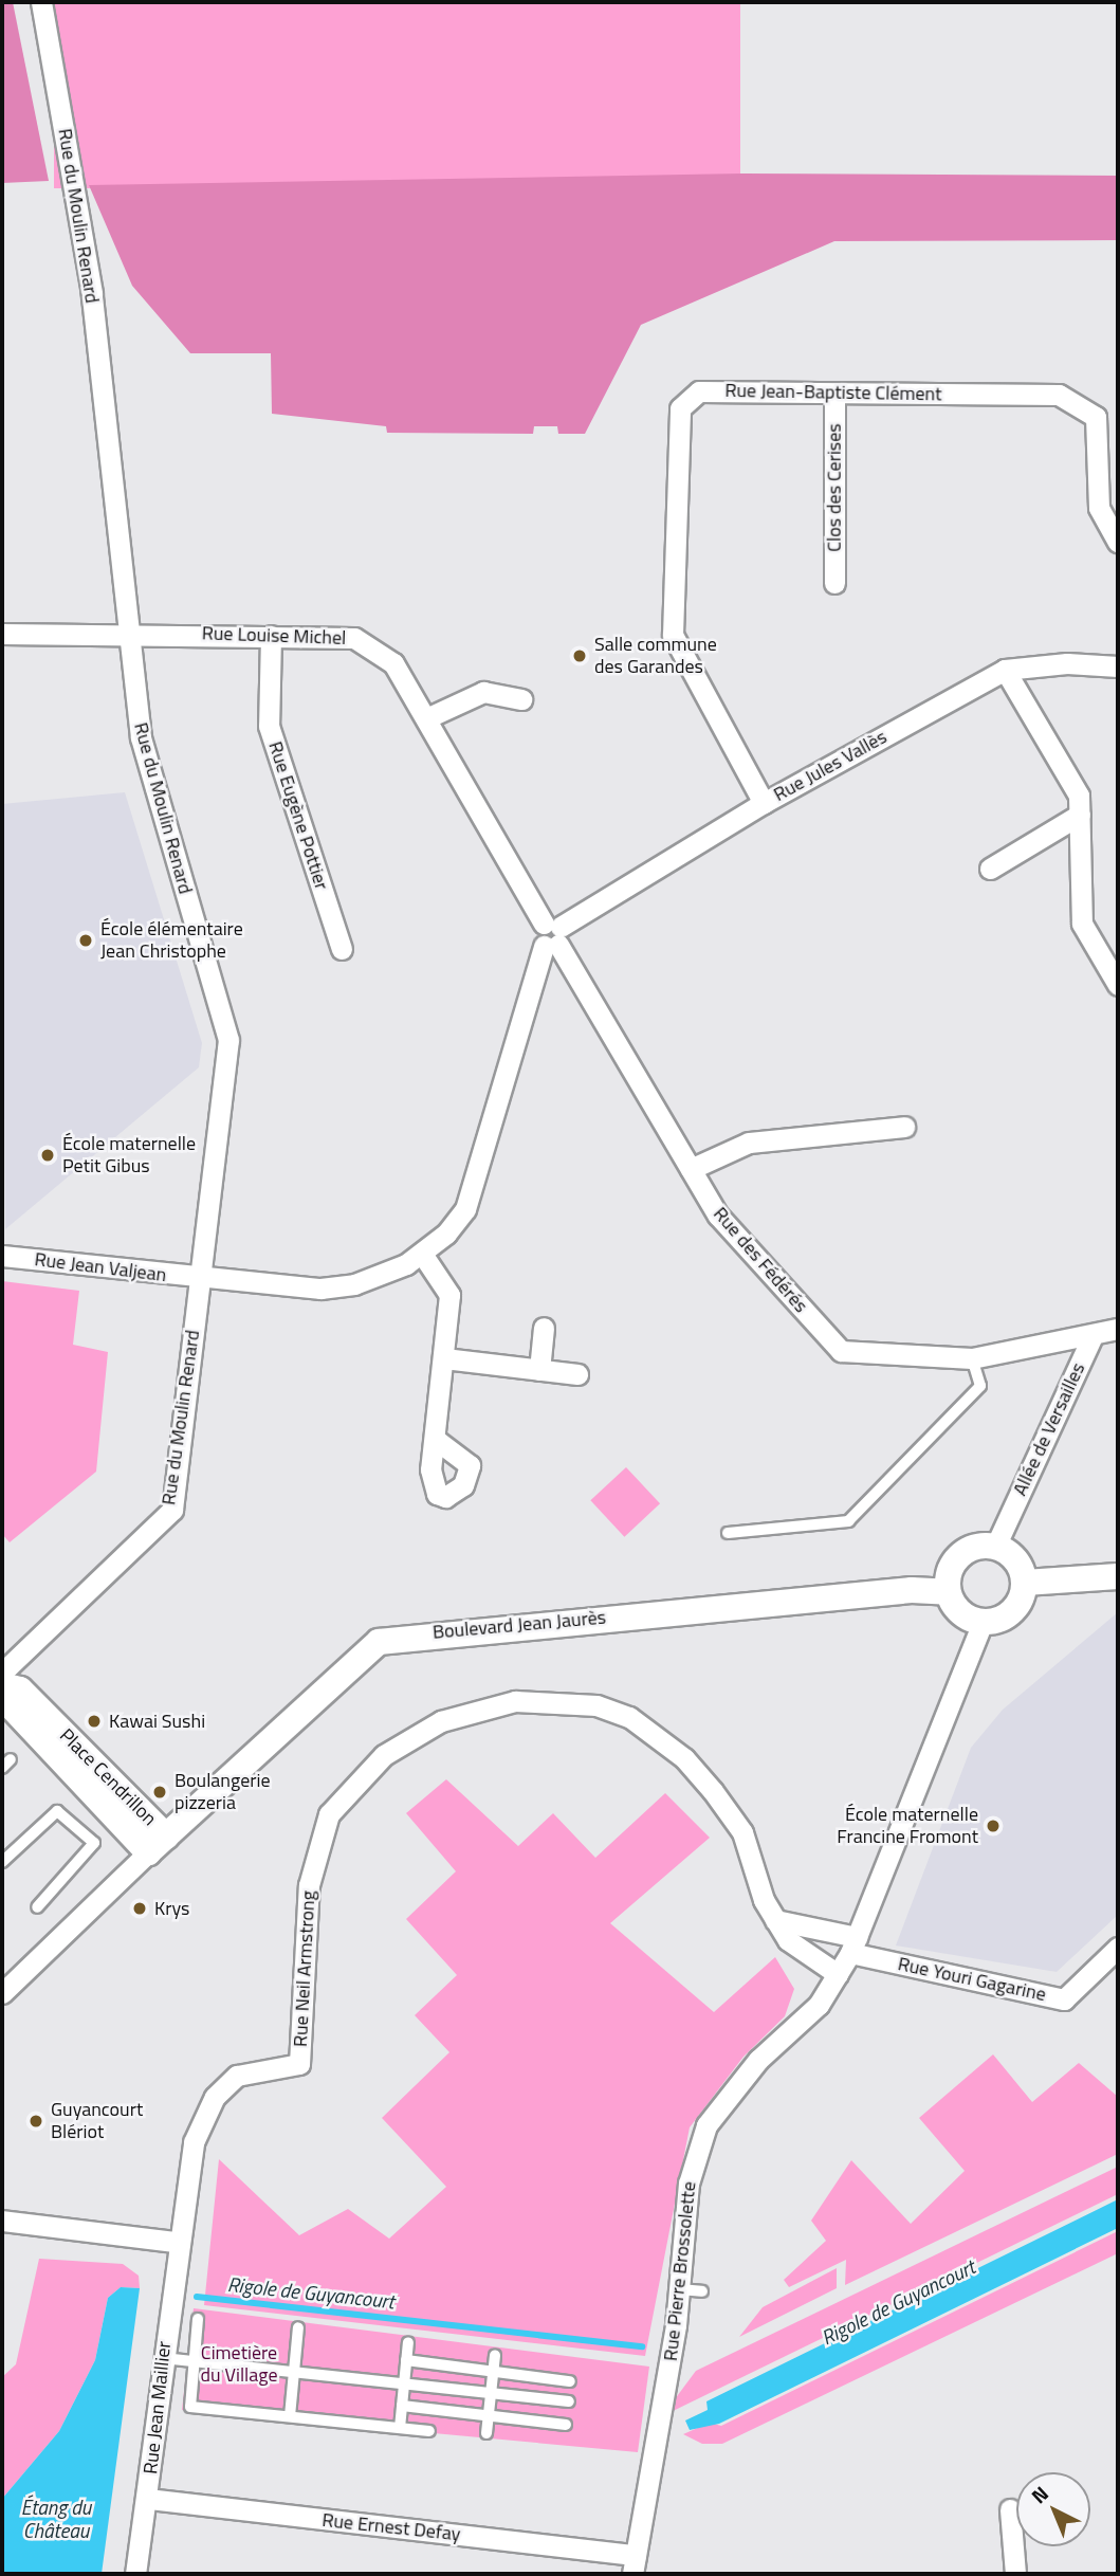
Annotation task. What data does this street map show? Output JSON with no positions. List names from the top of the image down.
{
  "streets": {
    "street": [
      "Rue du Moulin Renard",
      "Rue Jean-Baptiste Clément",
      "Clos des Cerises",
      "Rue Louise Michel",
      "Rue Jules Vallès",
      "Rue Eugène Pottier",
      "Rue des Fédérés",
      "Rue Jean Valjean",
      "Allée de Versailles",
      "Boulevard Jean Jaurès",
      "Place Cendrillon",
      "Rue Neil Armstrong",
      "Rue Youri Gagarine",
      "Rue Pierre Brossolette",
      "Rue Jean Maillier",
      "Rue Ernest Defay"
    ]
  },
  "crossings": [
    ["Rue du Moulin Renard", "Rue Louise Michel"],
    ["Rue du Moulin Renard", "Rue Jean Valjean"],
    ["Rue Jean-Baptiste Clément", "Clos des Cerises"],
    ["Rue Jean-Baptiste Clément", "Rue Jules Vallès"],
    ["Rue Louise Michel", "Rue Jules Vallès"],
    ["Rue Louise Michel", "Rue Eugène Pottier"],
    ["Rue Louise Michel", "Rue des Fédérés"],
    ["Rue Jules Vallès", "Rue des Fédérés"],
    ["Rue des Fédérés", "Allée de Versailles"],
    ["Allée de Versailles", "Boulevard Jean Jaurès"],
    ["Allée de Versailles", "Rue Pierre Brossolette"],
    ["Boulevard Jean Jaurès", "Place Cendrillon"],
    ["Boulevard Jean Jaurès", "Rue Pierre Brossolette"],
    ["Rue Neil Armstrong", "Rue Pierre Brossolette"],
    ["Rue Neil Armstrong", "Rue Jean Maillier"],
    ["Rue Youri Gagarine", "Rue Pierre Brossolette"],
    ["Rue Pierre Brossolette", "Rue Ernest Defay"],
    ["Rue Jean Maillier", "Rue Ernest Defay"]
  ],
  "water": ["Rigole de Guyancourt", "Étang du Château"],
  "parks": ["Cimetière du Village"],
  "places": [
    "Salle commune des Garandes",
    "École élémentaire Jean Christophe",
    "École maternelle Petit Gibus",
    "Kawai Sushi",
    "Boulangerie pizzeria",
    "École maternelle Francine Fromont",
    "Krys",
    "Guyancourt Blériot"
  ],
  "north": "top left"
}
